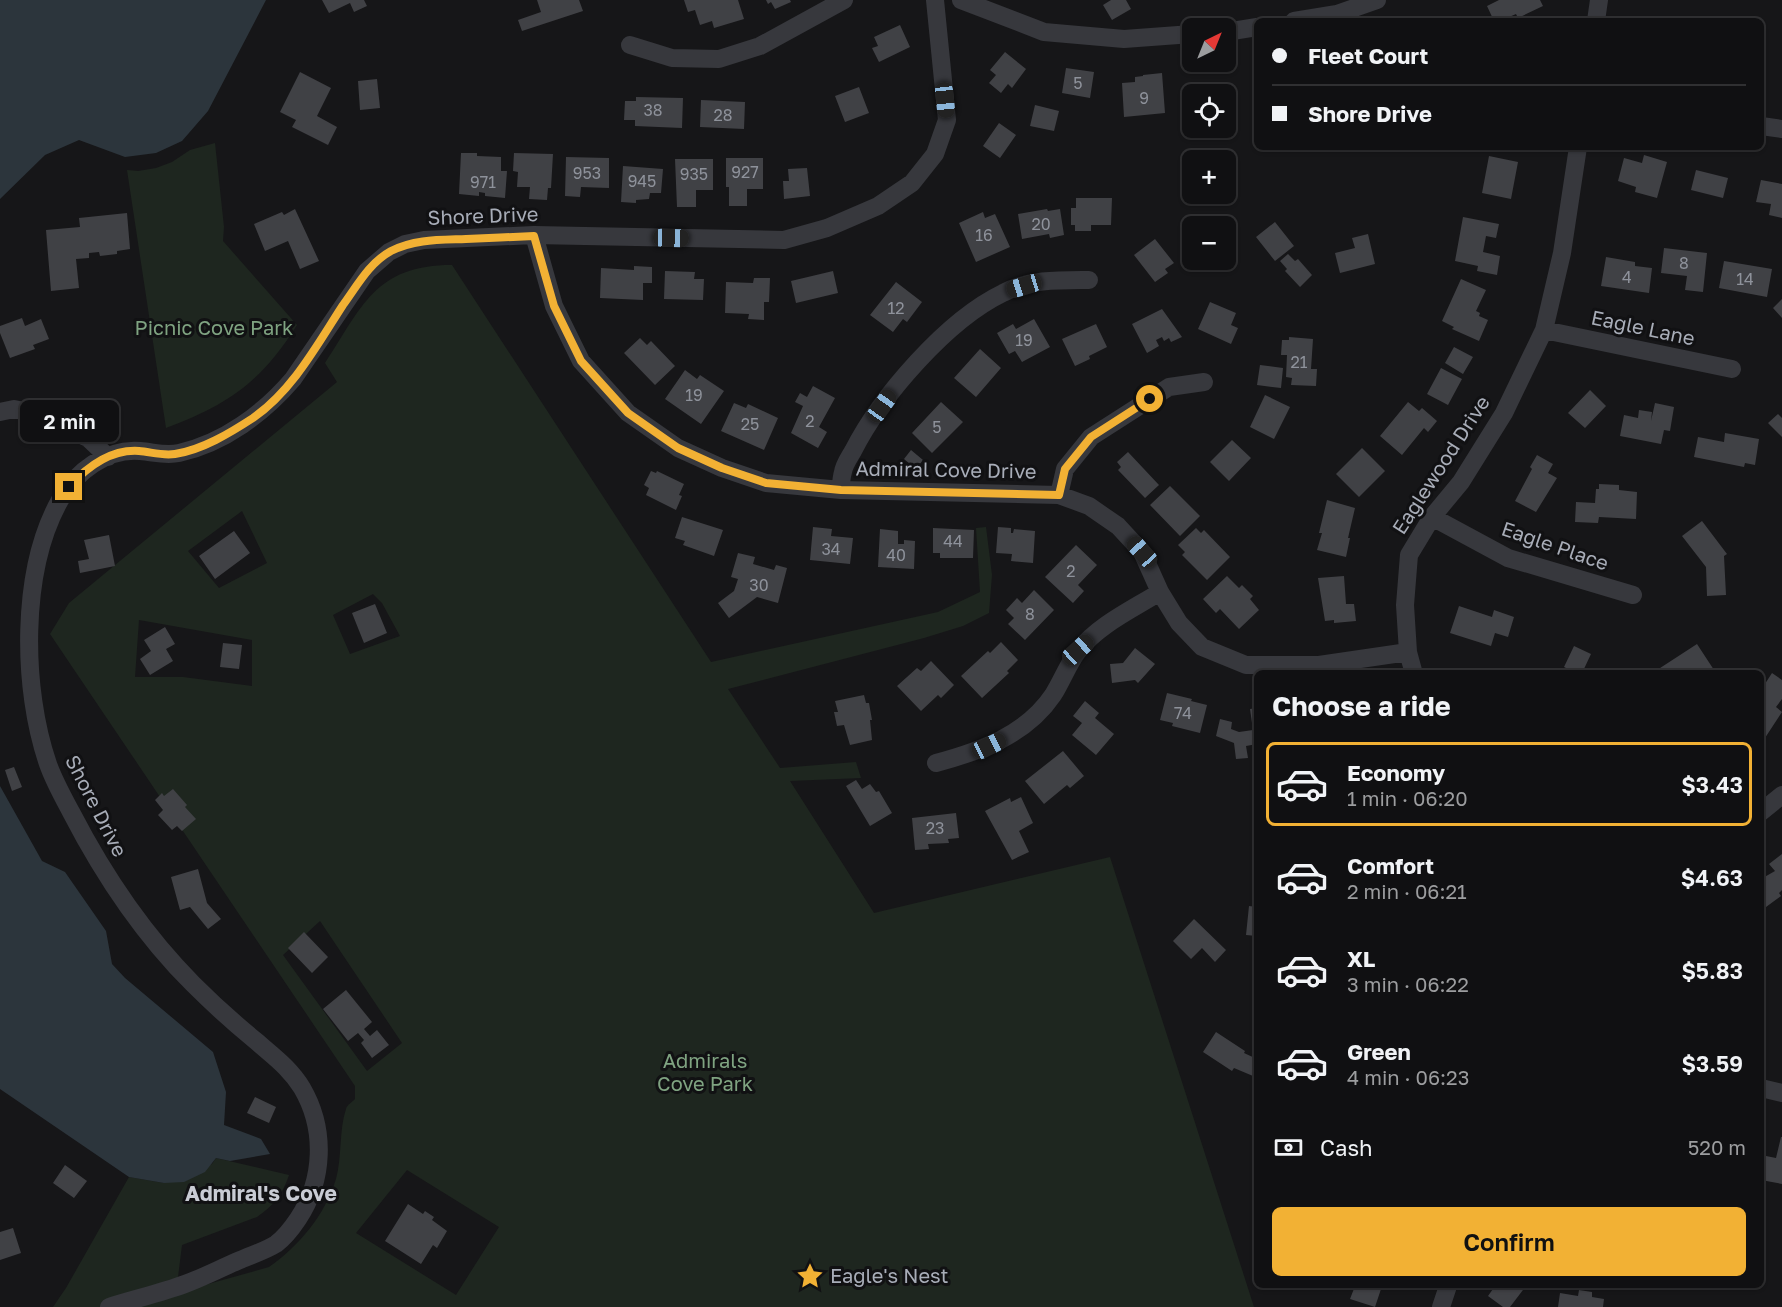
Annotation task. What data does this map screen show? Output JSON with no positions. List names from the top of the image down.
{
  "streets": {
    "street": [
      "Shore Drive",
      "Eagle Lane",
      "Eaglewood Drive",
      "Admiral Cove Drive",
      "Eagle Place"
    ]
  },
  "crossings": [
    ["Shore Drive", "Admiral Cove Drive"],
    ["Eagle Lane", "Eaglewood Drive"],
    ["Eaglewood Drive", "Admiral Cove Drive"],
    ["Eaglewood Drive", "Eagle Place"]
  ],
  "districts": ["Admiral's Cove"],
  "parks": ["Picnic Cove Park", "Admirals Cove Park"],
  "places": {
    "place": ["Eagle's Nest"]
  },
  "house_numbers": [
    "5",
    "9",
    "38",
    "28",
    "927",
    "953",
    "935",
    "945",
    "971",
    "20",
    "16",
    "8",
    "4",
    "14",
    "12",
    "19",
    "21",
    "19",
    "2",
    "25",
    "5",
    "44",
    "34",
    "40",
    "2",
    "30",
    "8",
    "74",
    "23"
  ],
  "north": "top right",
  "page": {
    "map_buttons": ["+", "−"],
    "banner": ["Fleet Court", "Shore Drive"],
    "bubble": "2 min",
    "heading": "Choose a ride",
    "list": [
      {
        "name": "Economy",
        "note": "1 min · 06:20",
        "value": "$3.43"
      },
      {
        "name": "Comfort",
        "note": "2 min · 06:21",
        "value": "$4.63"
      },
      {
        "name": "XL",
        "note": "3 min · 06:22",
        "value": "$5.83"
      },
      {
        "name": "Green",
        "note": "4 min · 06:23",
        "value": "$3.59"
      }
    ],
    "pay": ["Cash", "520 m"],
    "buttons": "Confirm"
  }
}
